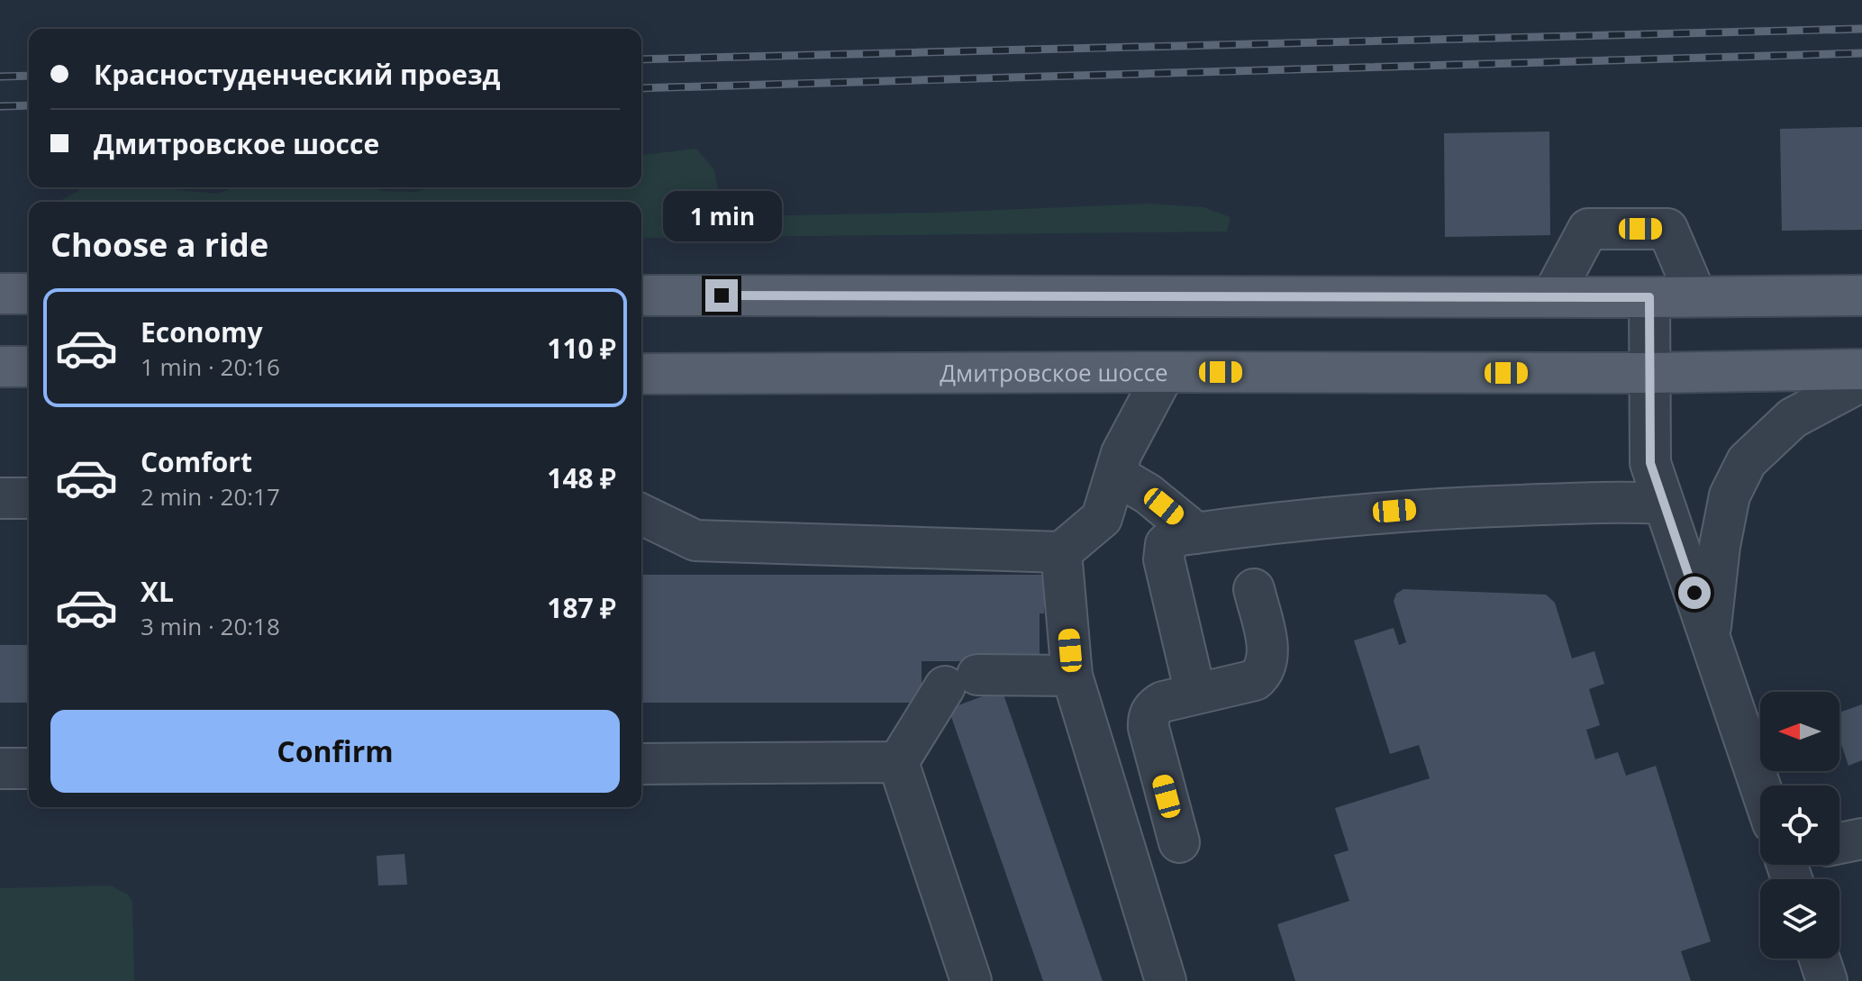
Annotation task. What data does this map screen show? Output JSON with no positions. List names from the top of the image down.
{
  "streets": {
    "main road": ["Дмитровское шоссе"]
  },
  "north": "left",
  "page": {
    "banner": ["Красностуденческий проезд", "Дмитровское шоссе"],
    "bubble": "1 min",
    "heading": "Choose a ride",
    "list": [
      {
        "name": "Economy",
        "note": "1 min · 20:16",
        "value": "110 ₽"
      },
      {
        "name": "Comfort",
        "note": "2 min · 20:17",
        "value": "148 ₽"
      },
      {
        "name": "XL",
        "note": "3 min · 20:18",
        "value": "187 ₽"
      }
    ],
    "buttons": "Confirm"
  }
}
